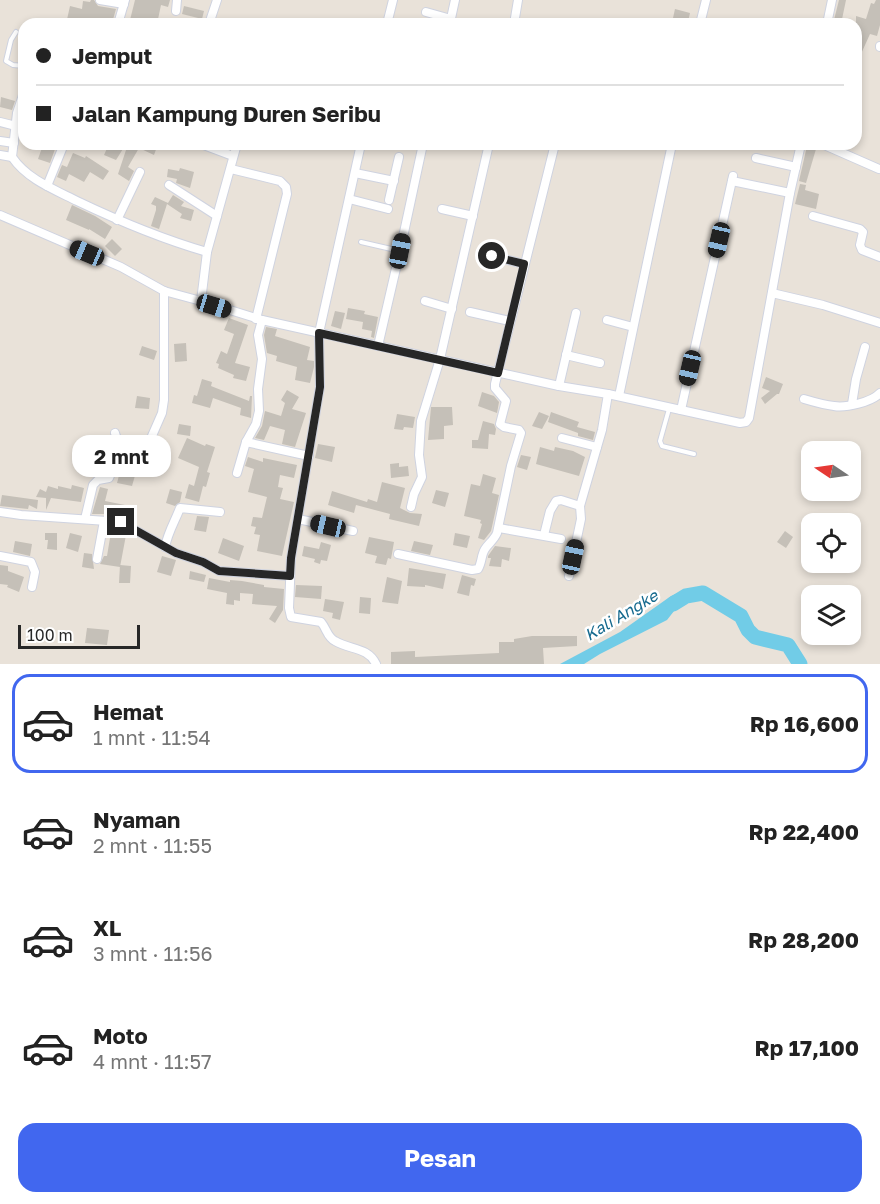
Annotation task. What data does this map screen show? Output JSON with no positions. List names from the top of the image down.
{
  "water": ["Kali Angke"],
  "scale_bar": "100 m",
  "north": "left",
  "page": {
    "banner": ["Jemput", "Jalan Kampung Duren Seribu"],
    "bubble": "2 mnt",
    "scale": "100 m",
    "list": [
      {
        "name": "Hemat",
        "note": "1 mnt · 11:54",
        "value": "Rp 16,600"
      },
      {
        "name": "Nyaman",
        "note": "2 mnt · 11:55",
        "value": "Rp 22,400"
      },
      {
        "name": "XL",
        "note": "3 mnt · 11:56",
        "value": "Rp 28,200"
      },
      {
        "name": "Moto",
        "note": "4 mnt · 11:57",
        "value": "Rp 17,100"
      }
    ],
    "buttons": "Pesan"
  }
}
